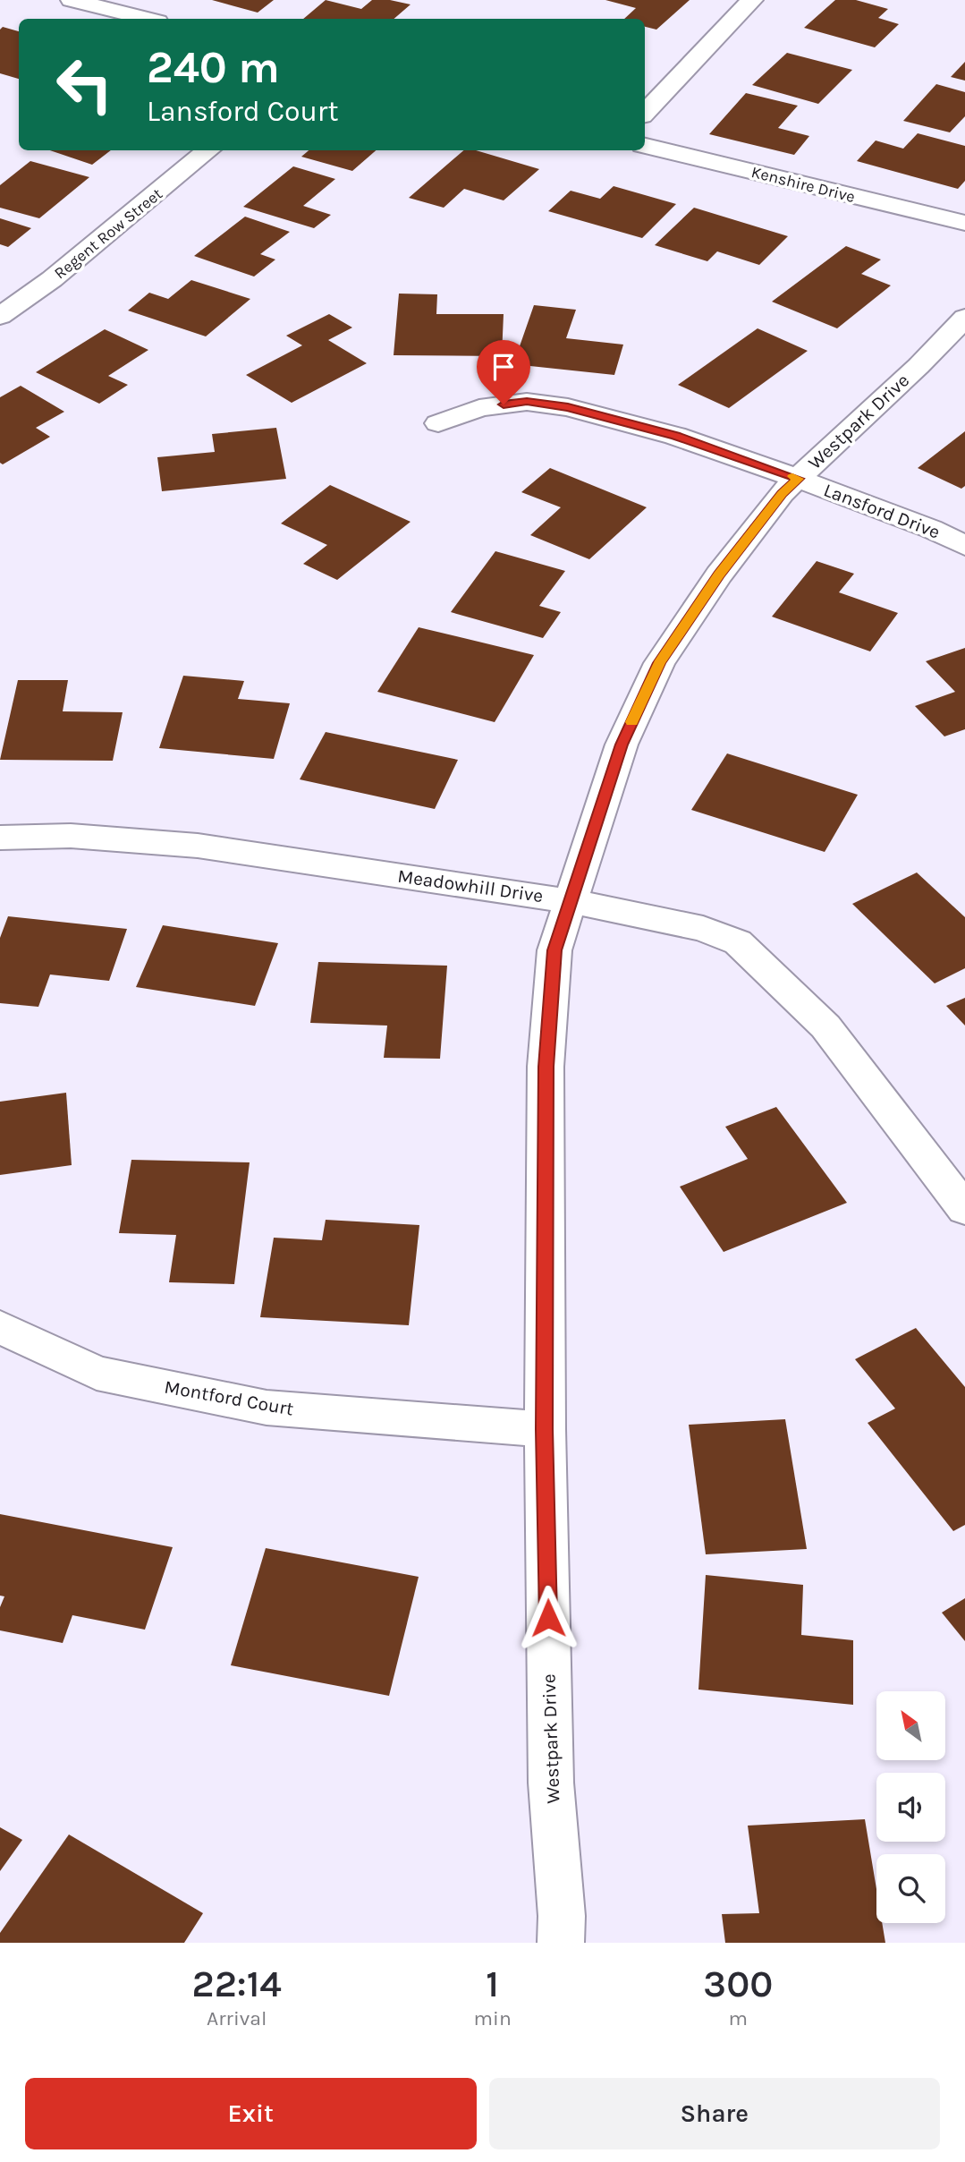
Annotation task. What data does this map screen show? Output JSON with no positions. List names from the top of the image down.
{
  "streets": {
    "street": [
      "Kenshire Drive",
      "Regent Row Street",
      "Westpark Drive",
      "Lansford Drive",
      "Meadowhill Drive",
      "Montford Court"
    ]
  },
  "crossings": [
    ["Westpark Drive", "Lansford Drive"],
    ["Westpark Drive", "Meadowhill Drive"],
    ["Westpark Drive", "Montford Court"]
  ],
  "north": "top left",
  "page": {
    "turn": ["240 m", "Lansford Court"],
    "eta": [
      "22:14",
      "Arrival",
      "1",
      "min",
      "300",
      "m"
    ],
    "buttons": ["Exit", "Share"]
  }
}
